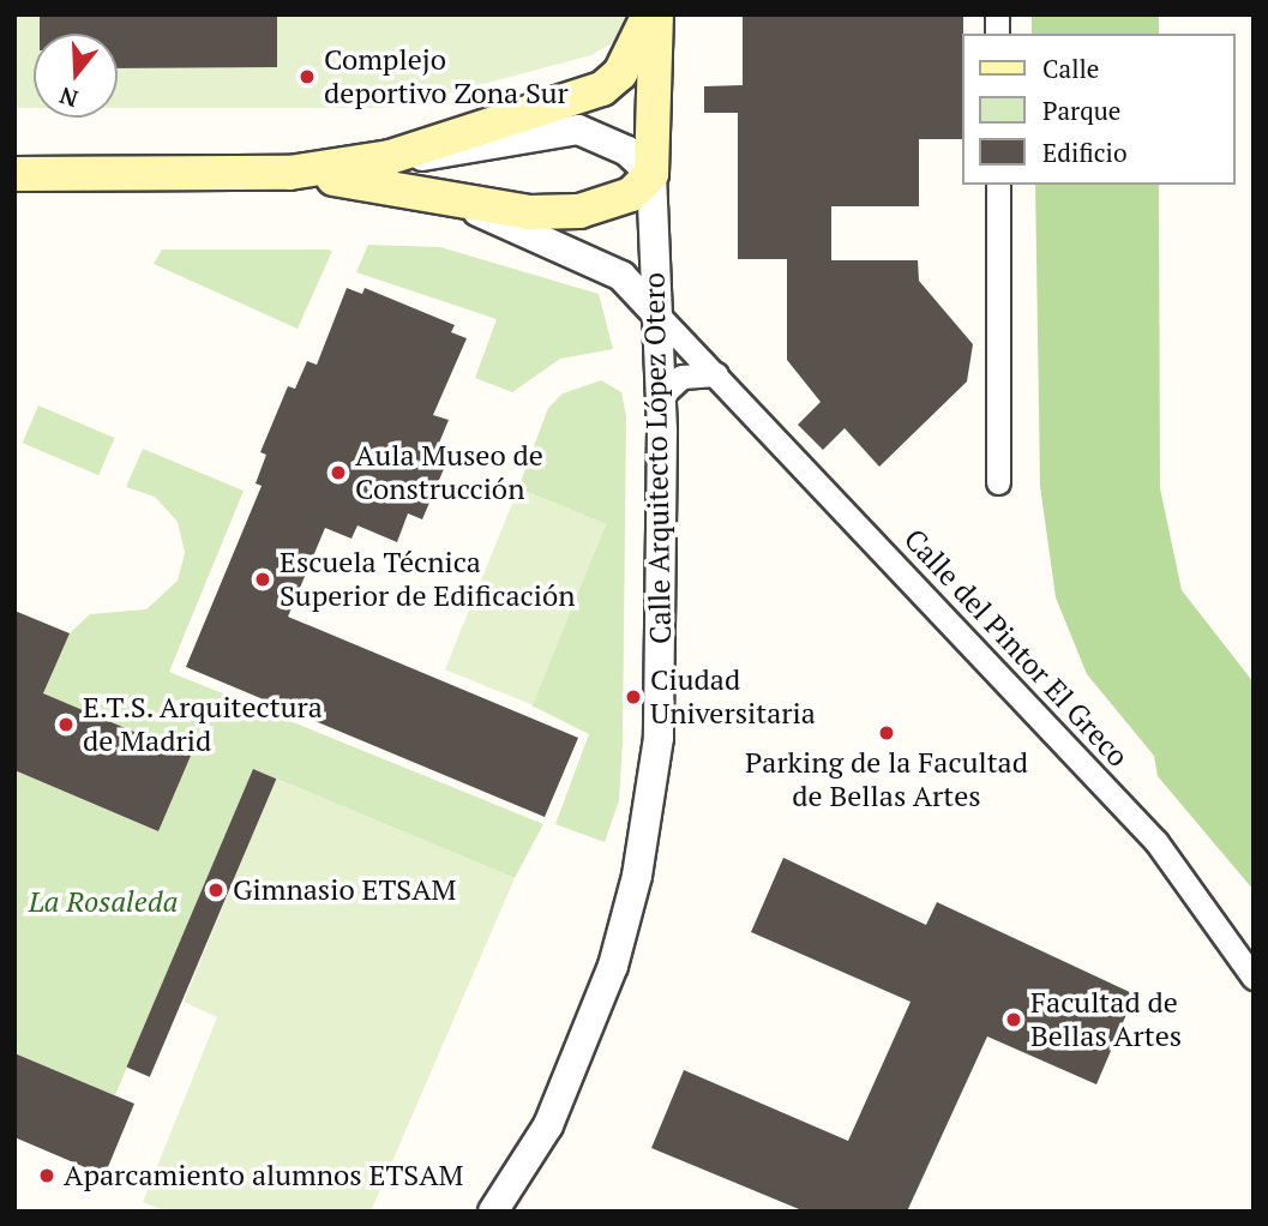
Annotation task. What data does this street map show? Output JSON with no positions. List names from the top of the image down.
{
  "streets": {
    "street": ["Calle Arquitecto López Otero", "Calle del Pintor El Greco"]
  },
  "crossings": [
    ["Calle Arquitecto López Otero", "Calle del Pintor El Greco"]
  ],
  "parks": ["La Rosaleda"],
  "places": [
    "Complejo deportivo Zona Sur",
    "Aula Museo de Construcción",
    "Escuela Técnica Superior de Edificación",
    "Ciudad Universitaria",
    "E.T.S. Arquitectura de Madrid",
    "Parking de la Facultad de Bellas Artes",
    "Gimnasio ETSAM",
    "Facultad de Bellas Artes",
    "Aparcamiento alumnos ETSAM"
  ],
  "legend": ["Calle", "Parque", "Edificio"],
  "north": "bottom"
}
